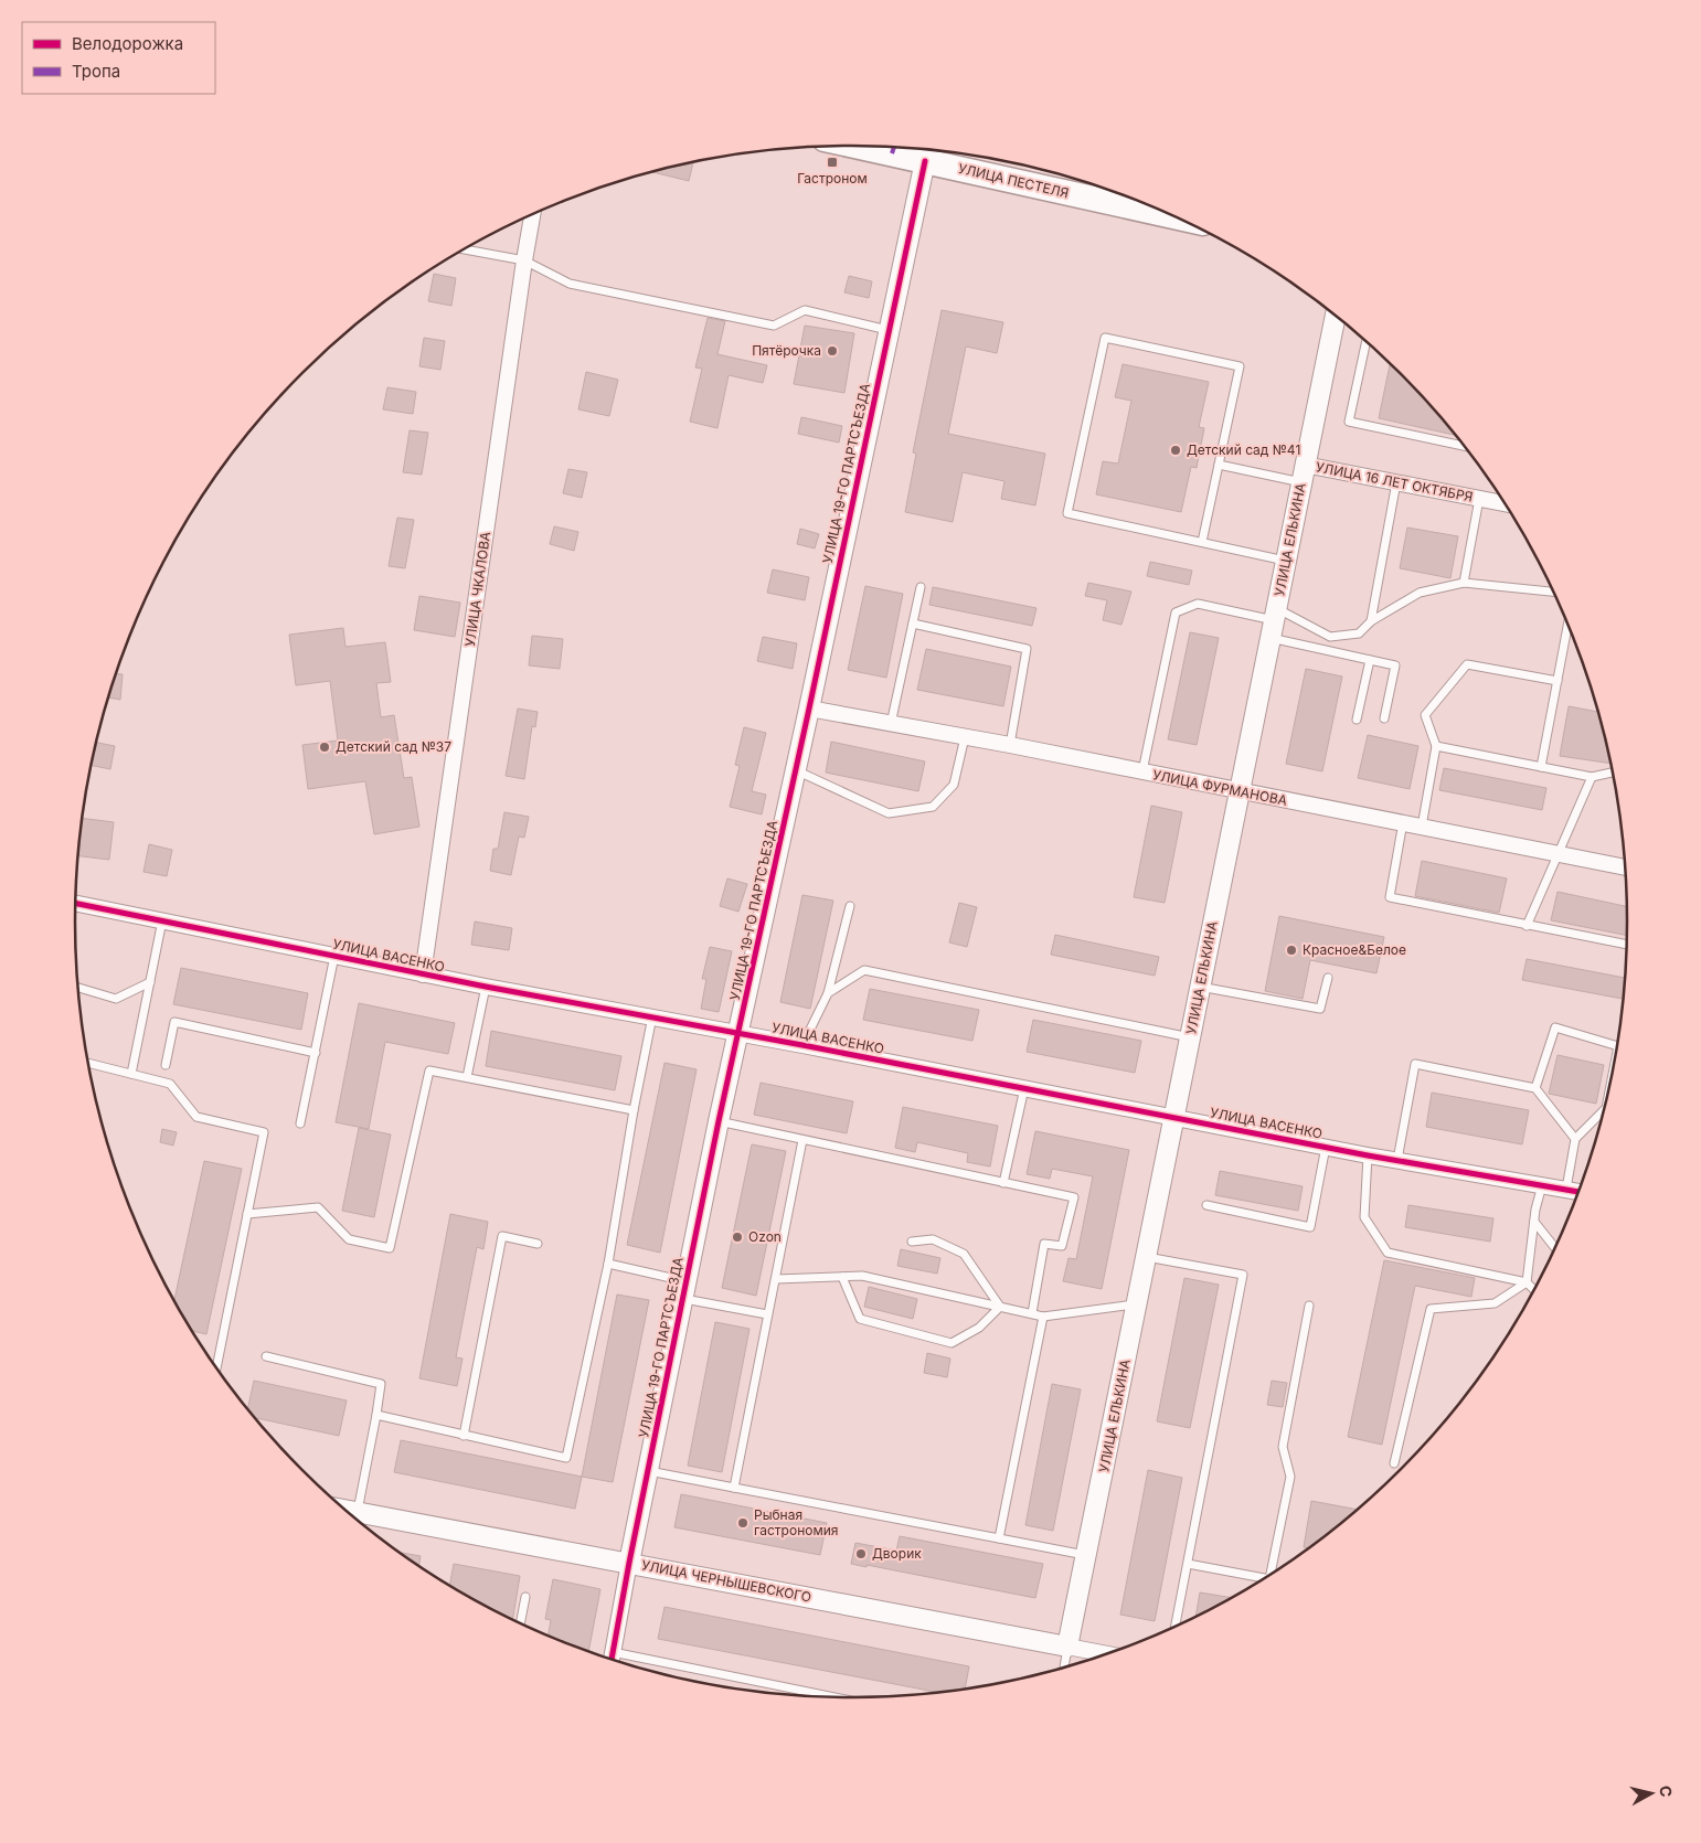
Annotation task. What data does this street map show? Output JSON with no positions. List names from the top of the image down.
{
  "streets": {
    "main road": ["УЛИЦА ПЕСТЕЛЯ"],
    "street": [
      "УЛИЦА 19-ГО ПАРТСЪЕЗДА",
      "УЛИЦА 16 ЛЕТ ОКТЯБРЯ",
      "УЛИЦА ЕЛЬКИНА",
      "УЛИЦА ЧКАЛОВА",
      "УЛИЦА ФУРМАНОВА",
      "УЛИЦА ВАСЕНКО",
      "УЛИЦА ЧЕРНЫШЕВСКОГО"
    ]
  },
  "crossings": [
    ["УЛИЦА ПЕСТЕЛЯ", "УЛИЦА 19-ГО ПАРТСЪЕЗДА"],
    ["УЛИЦА 19-ГО ПАРТСЪЕЗДА", "УЛИЦА ФУРМАНОВА"],
    ["УЛИЦА 19-ГО ПАРТСЪЕЗДА", "УЛИЦА ВАСЕНКО"],
    ["УЛИЦА 19-ГО ПАРТСЪЕЗДА", "УЛИЦА ЧЕРНЫШЕВСКОГО"],
    ["УЛИЦА 16 ЛЕТ ОКТЯБРЯ", "УЛИЦА ЕЛЬКИНА"],
    ["УЛИЦА ЕЛЬКИНА", "УЛИЦА ФУРМАНОВА"],
    ["УЛИЦА ЕЛЬКИНА", "УЛИЦА ВАСЕНКО"],
    ["УЛИЦА ЕЛЬКИНА", "УЛИЦА ЧЕРНЫШЕВСКОГО"],
    ["УЛИЦА ЧКАЛОВА", "УЛИЦА ВАСЕНКО"]
  ],
  "places": {
    "transit": ["Гастроном"],
    "other": [
      "Пятёрочка",
      "Детский сад №41",
      "Детский сад №37",
      "Красное&Белое",
      "Ozon",
      "Рыбная гастрономия",
      "Дворик"
    ]
  },
  "legend": ["Велодорожка", "Тропа"],
  "north": "right"
}
